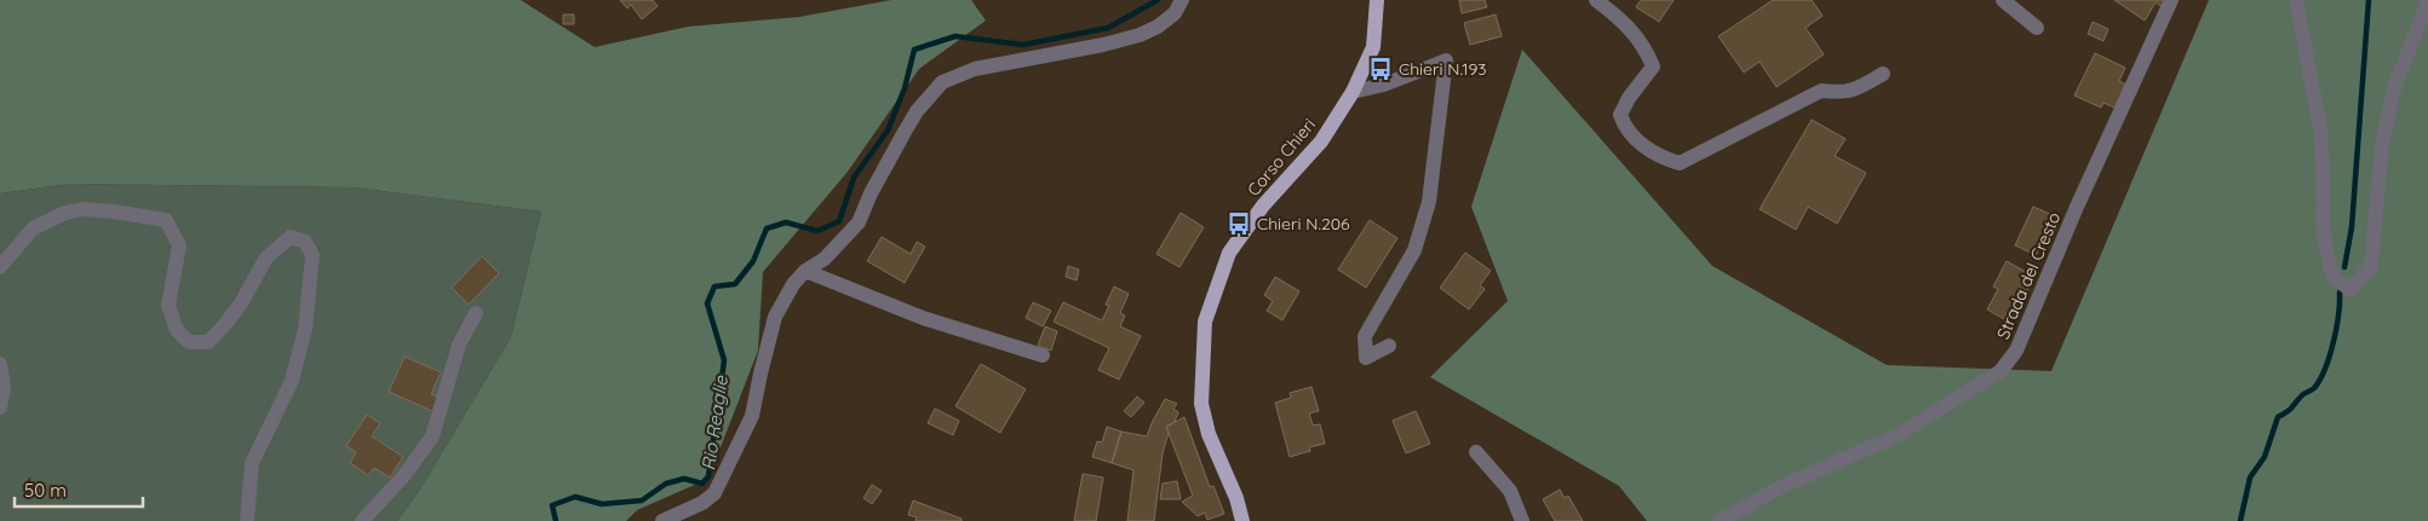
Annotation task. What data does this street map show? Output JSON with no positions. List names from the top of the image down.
{
  "streets": {
    "main road": ["Corso Chieri"],
    "street": ["Strada del Cresto"]
  },
  "water": ["Rio Reaglie"],
  "places": {
    "bus stop": ["Chieri N.193", "Chieri N.206"]
  },
  "scale_bar": "50 m"
}
